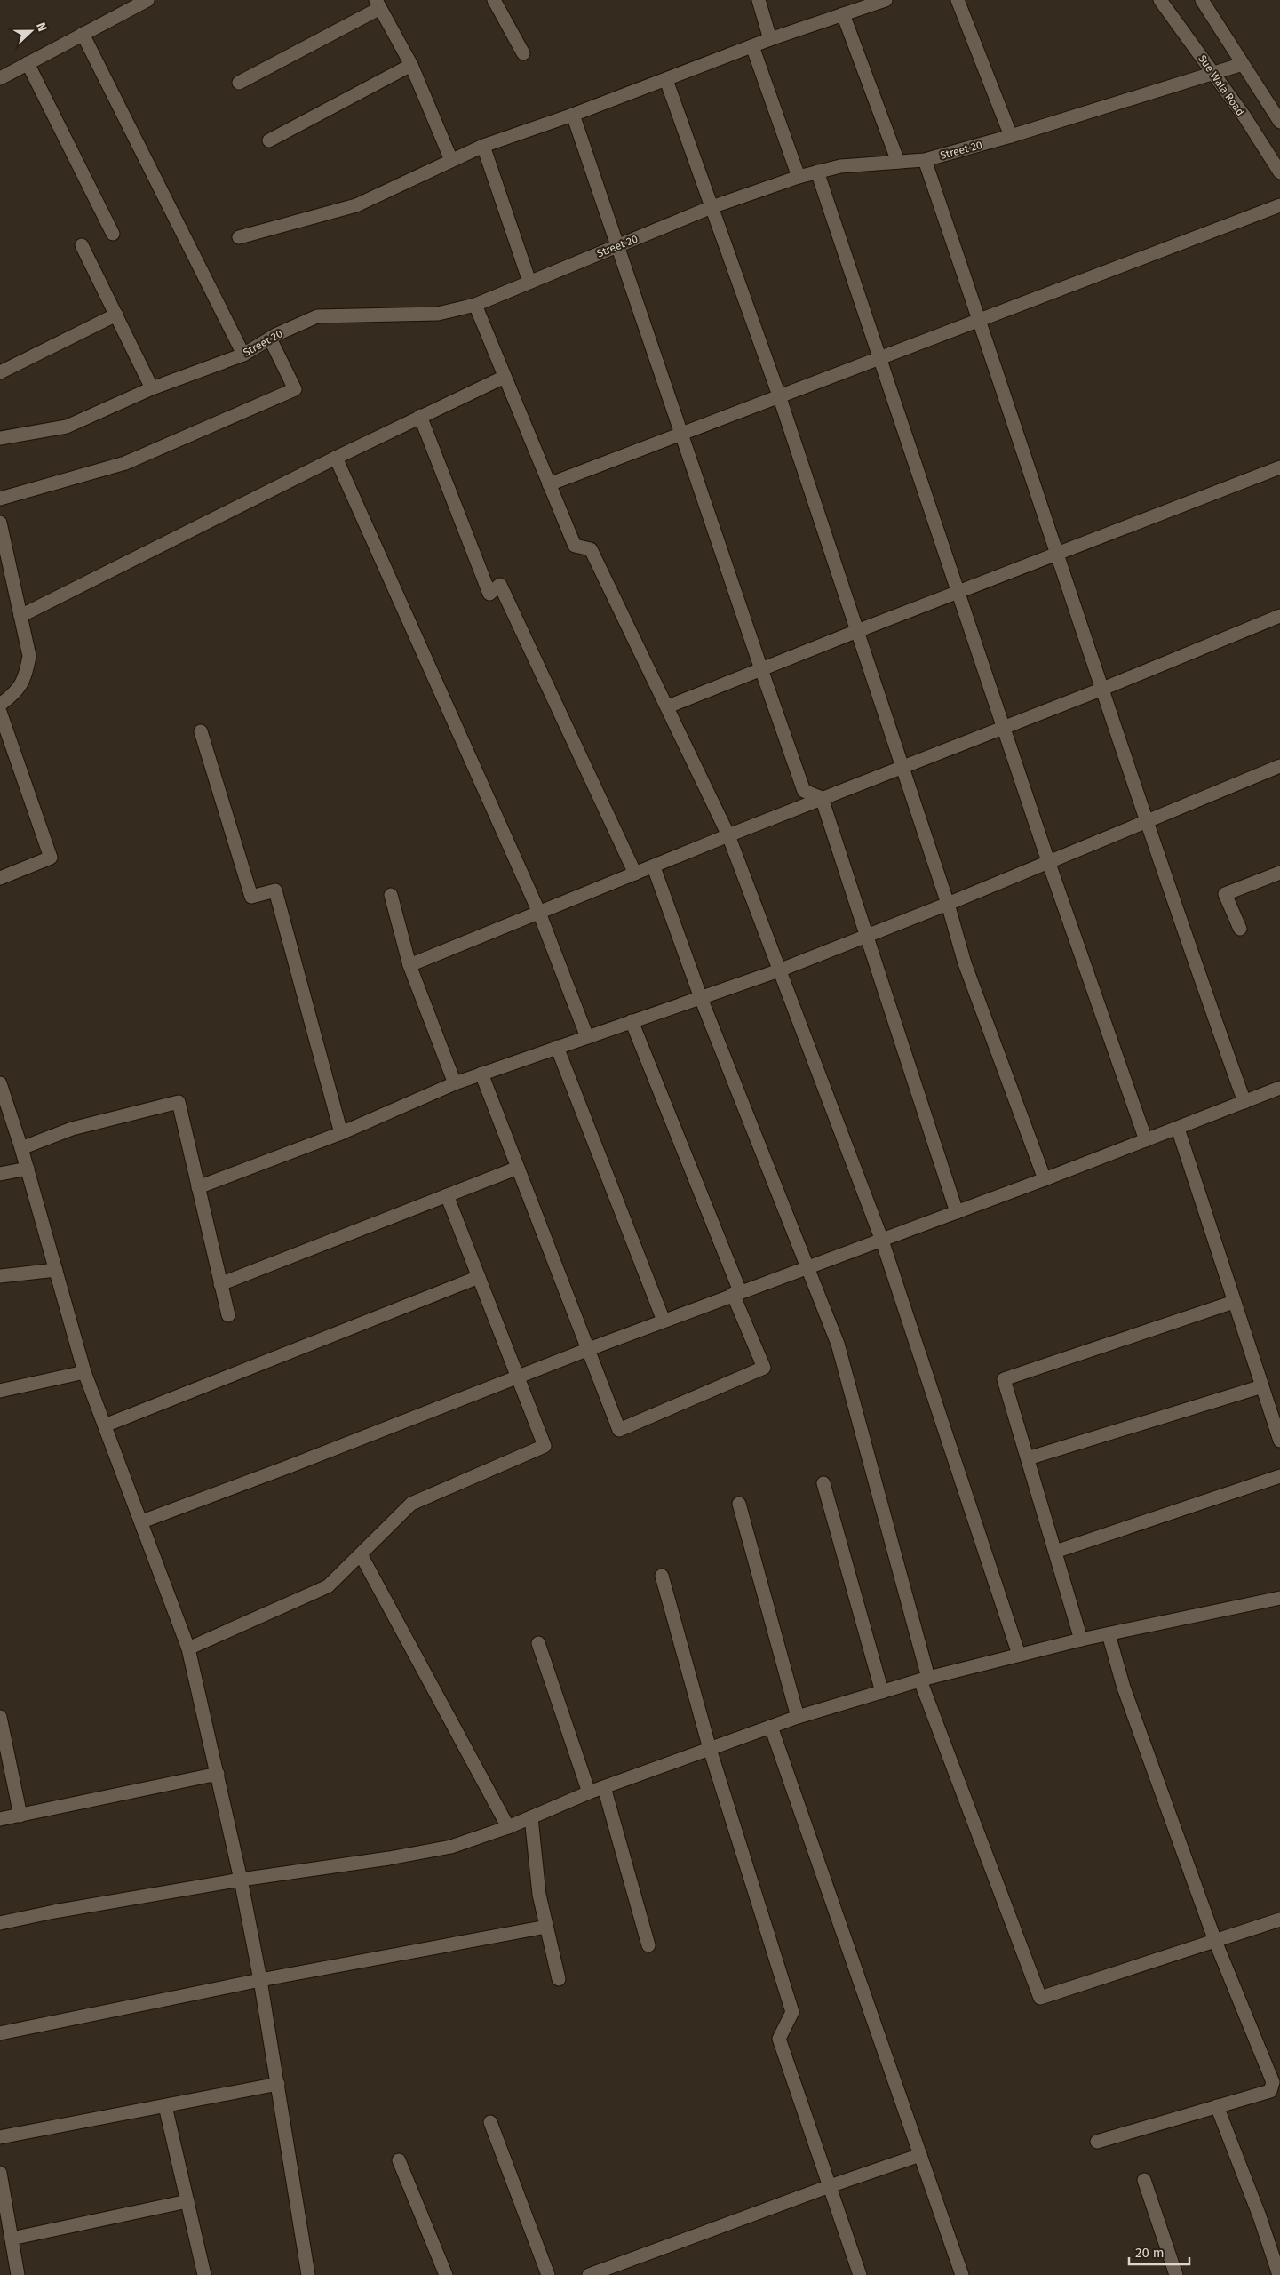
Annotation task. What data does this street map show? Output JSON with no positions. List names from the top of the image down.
{
  "streets": {
    "street": ["Sue Wala Road", "Street 20"]
  },
  "crossings": [
    ["Sue Wala Road", "Street 20"]
  ],
  "scale_bar": "20 m",
  "north": "right"
}
